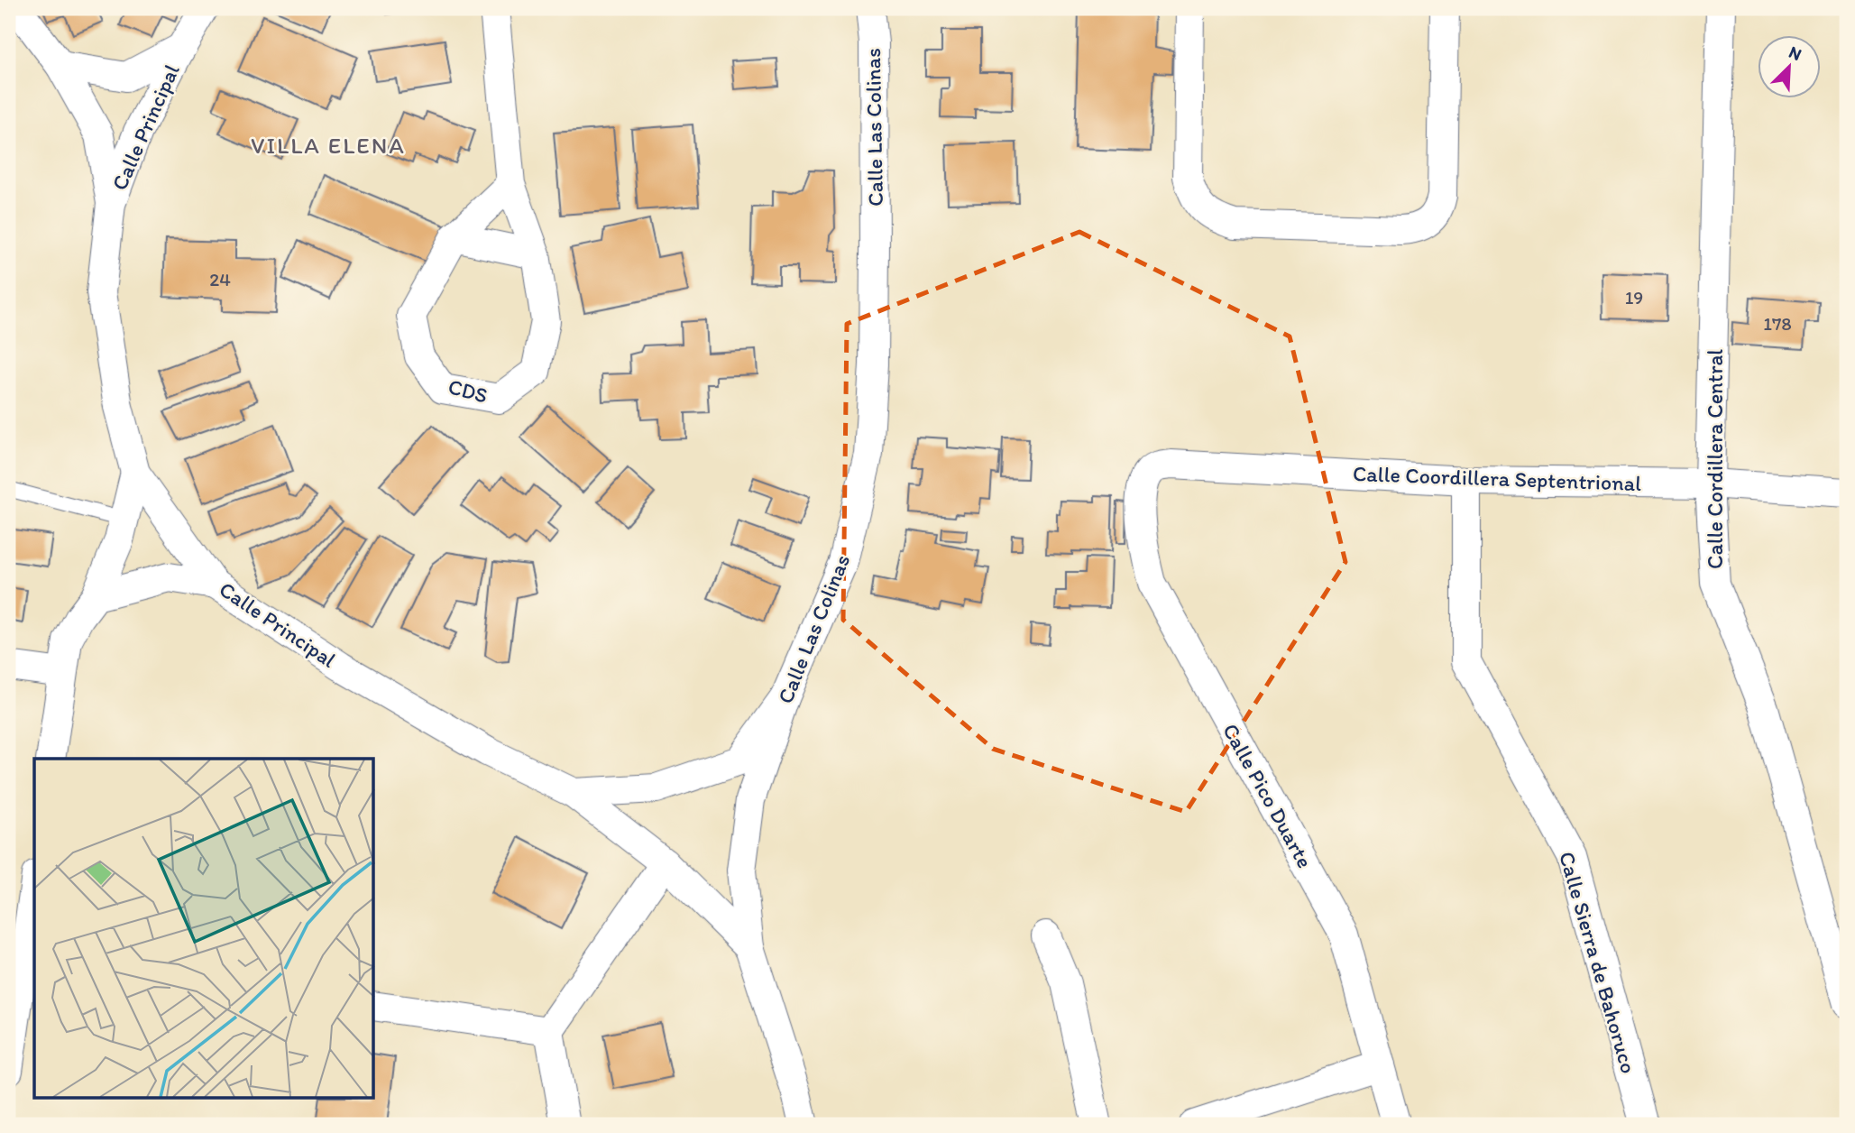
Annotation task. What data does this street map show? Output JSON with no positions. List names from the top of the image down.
{
  "streets": {
    "street": [
      "Calle Principal",
      "Calle Las Colinas",
      "CDS",
      "Calle Cordillera Central",
      "Calle Coordillera Septentrional",
      "Calle Pico Duarte",
      "Calle Sierra de Bahoruco"
    ]
  },
  "crossings": [
    ["Calle Principal", "Calle Las Colinas"],
    ["Calle Cordillera Central", "Calle Coordillera Septentrional"],
    ["Calle Coordillera Septentrional", "Calle Pico Duarte"],
    ["Calle Coordillera Septentrional", "Calle Sierra de Bahoruco"]
  ],
  "districts": ["VILLA ELENA"],
  "house_numbers": ["24", "19", "178"],
  "north": "top right"
}
